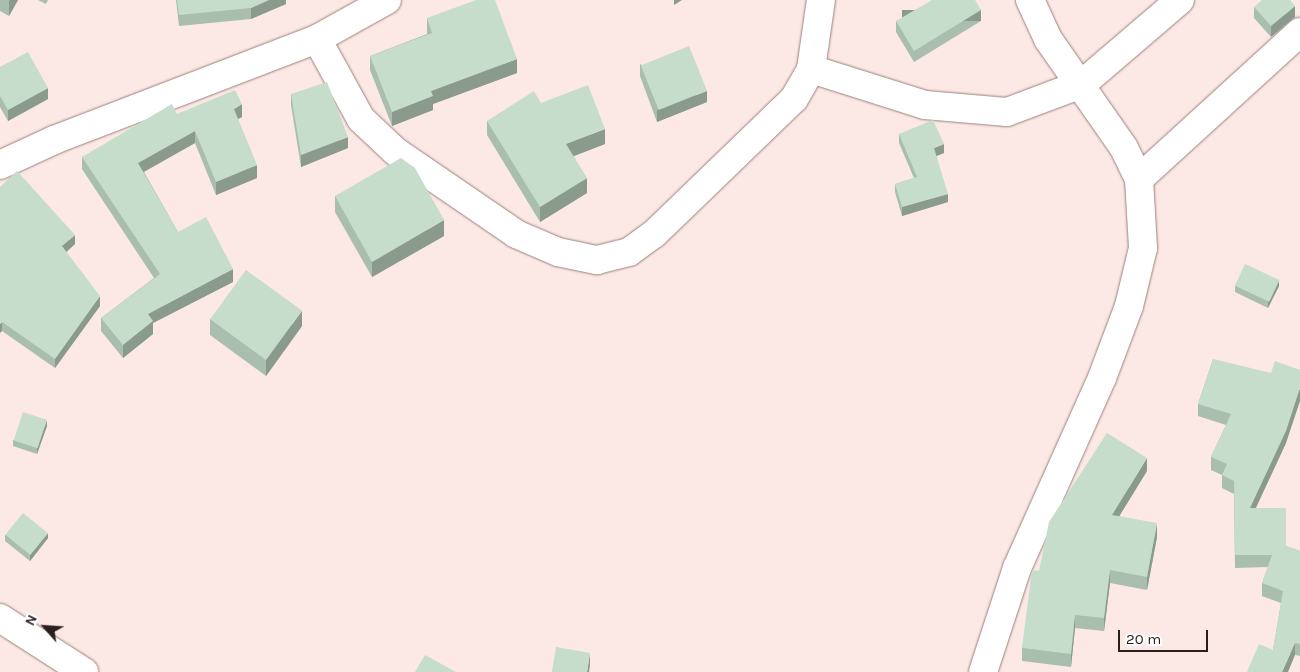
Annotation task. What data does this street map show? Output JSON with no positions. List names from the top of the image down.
{
  "scale_bar": "20 m",
  "north": "top left"
}
